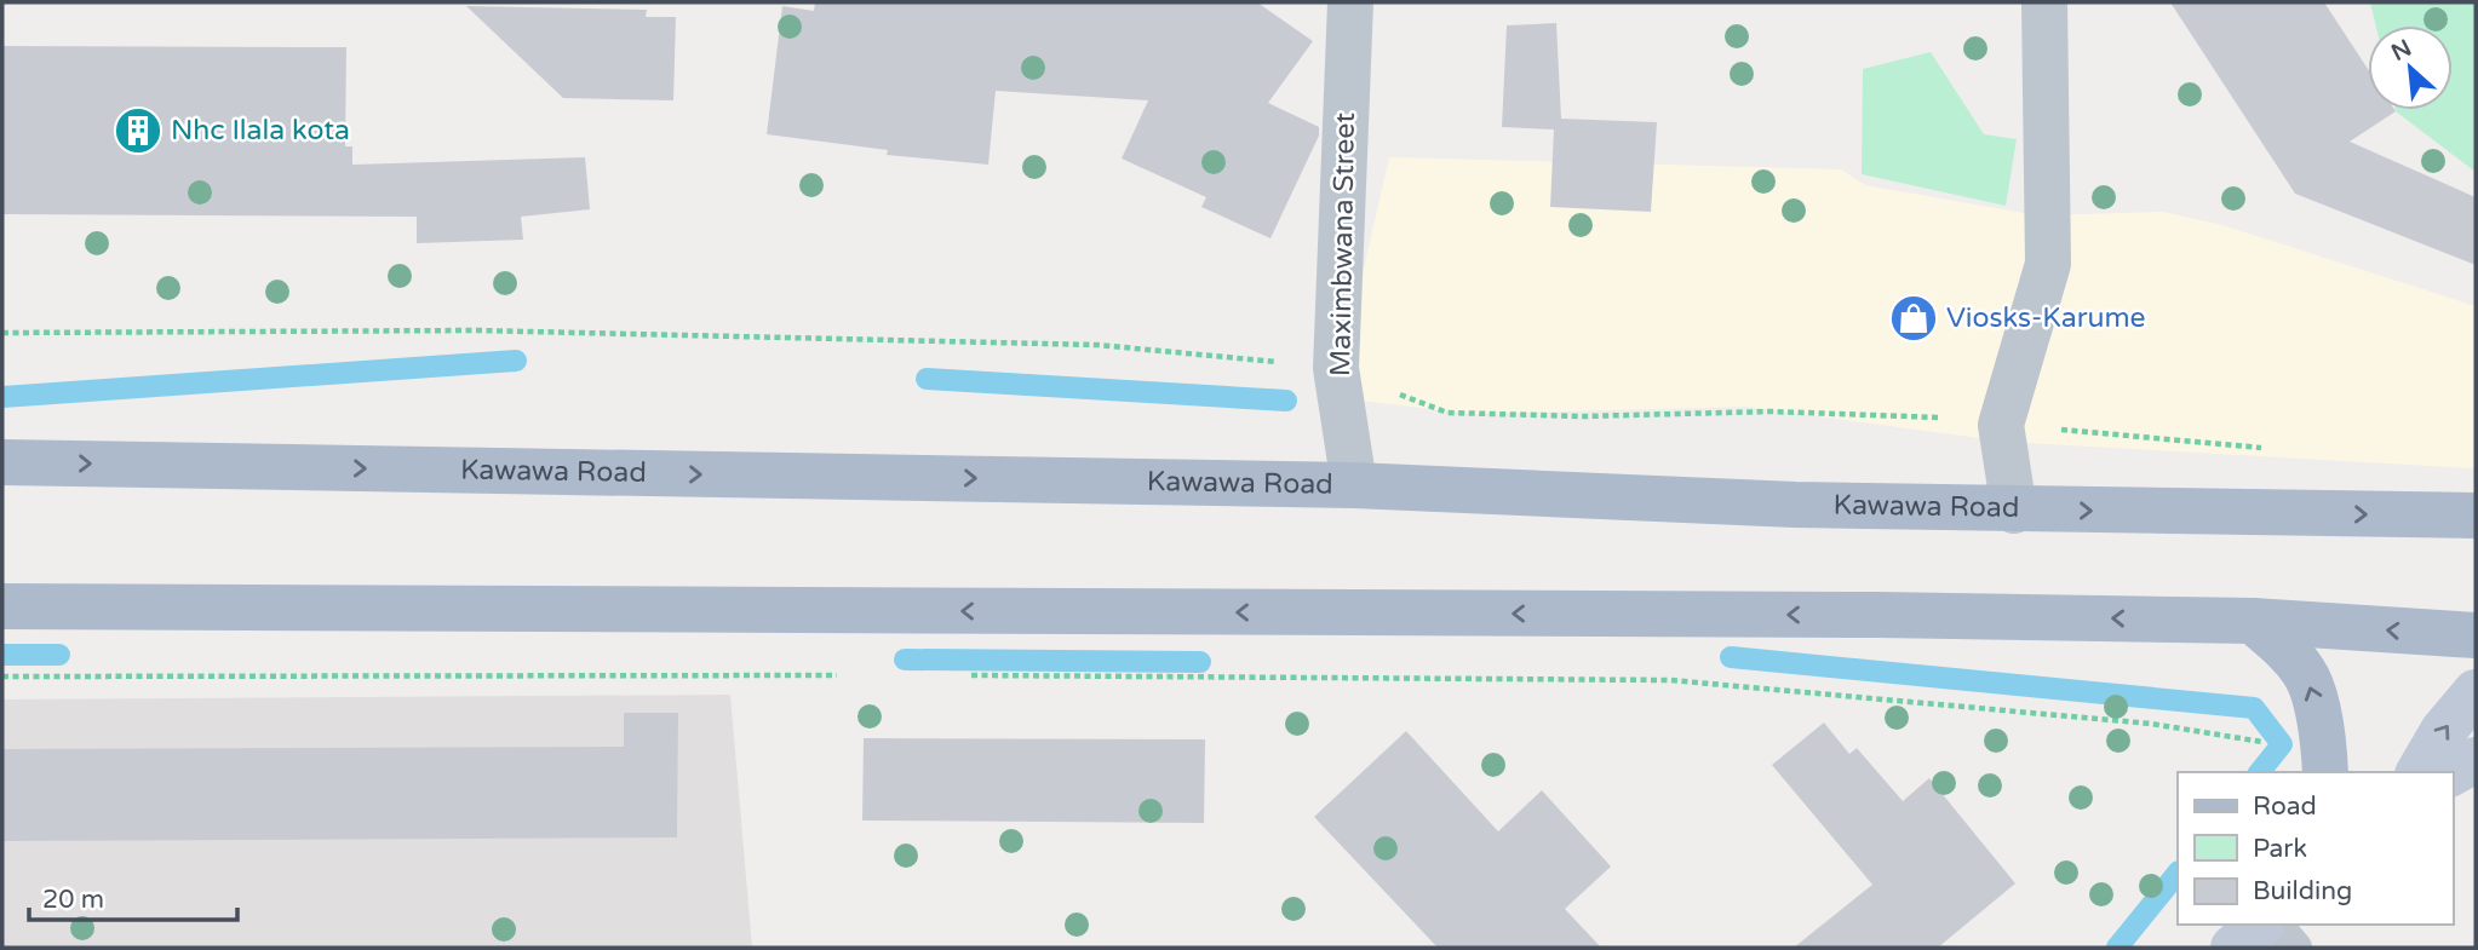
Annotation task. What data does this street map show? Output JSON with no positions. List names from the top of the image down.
{
  "streets": {
    "main road": ["Kawawa Road"],
    "street": ["Maximbwana Street"]
  },
  "crossings": [
    ["Maximbwana Street", "Kawawa Road"]
  ],
  "places": {
    "building": ["Nhc Ilala kota"],
    "shop": ["Viosks-Karume"]
  },
  "legend": ["Road", "Park", "Building"],
  "scale_bar": "20 m",
  "north": "top left"
}
